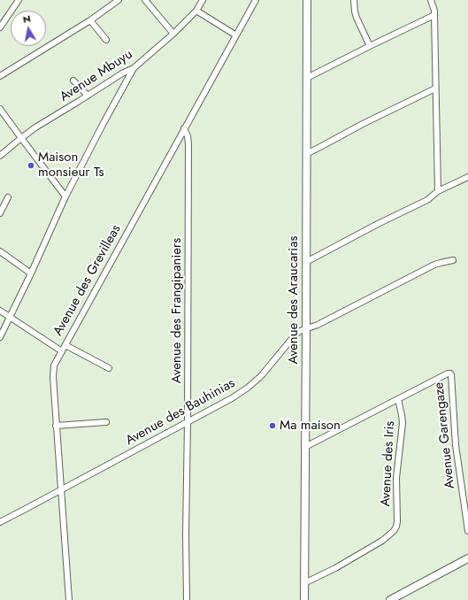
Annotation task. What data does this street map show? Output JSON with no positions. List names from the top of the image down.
{
  "streets": {
    "street": [
      "Avenue Mbuyu",
      "Avenue des Grevilleas",
      "Avenue des Araucarias",
      "Avenue des Frangipaniers",
      "Avenue des Bauhinias",
      "Avenue Garengaze",
      "Avenue des Iris"
    ]
  },
  "crossings": [
    ["Avenue des Grevilleas", "Avenue des Frangipaniers"],
    ["Avenue des Grevilleas", "Avenue des Bauhinias"],
    ["Avenue des Araucarias", "Avenue des Bauhinias"],
    ["Avenue des Araucarias", "Avenue Garengaze"],
    ["Avenue des Araucarias", "Avenue des Iris"],
    ["Avenue des Frangipaniers", "Avenue des Bauhinias"],
    ["Avenue Garengaze", "Avenue des Iris"]
  ],
  "places": ["Maison monsieur Ts", "Ma maison"],
  "north": "top"
}
